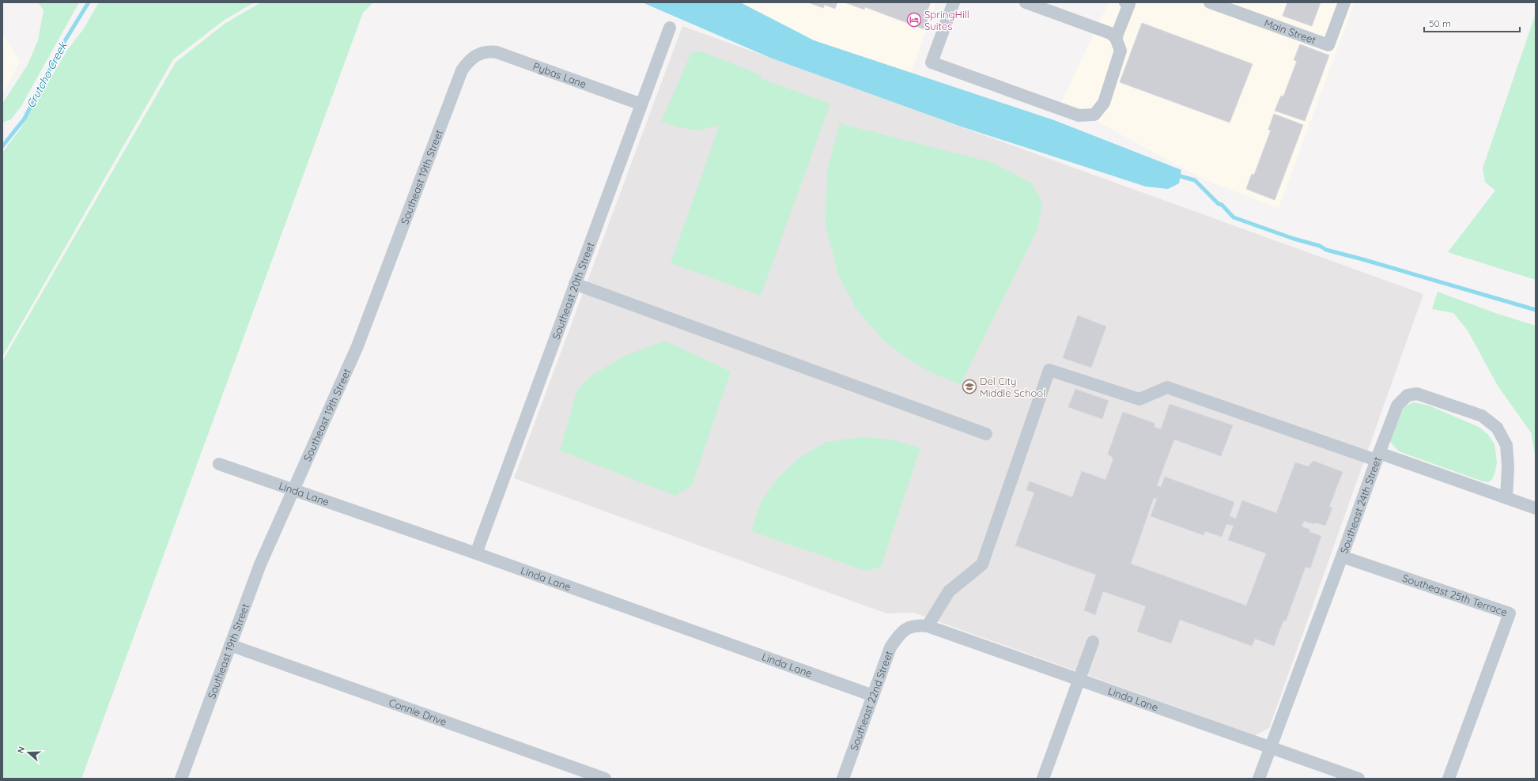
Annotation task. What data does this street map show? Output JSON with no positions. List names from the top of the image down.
{
  "streets": {
    "street": [
      "Main Street",
      "Pybas Lane",
      "Southeast 19th Street",
      "Southeast 20th Street",
      "Linda Lane",
      "Southeast 24th Street",
      "Southeast 25th Terrace",
      "Southeast 22nd Street",
      "Connie Drive"
    ]
  },
  "crossings": [
    ["Pybas Lane", "Southeast 19th Street"],
    ["Pybas Lane", "Southeast 20th Street"],
    ["Southeast 19th Street", "Linda Lane"],
    ["Southeast 19th Street", "Connie Drive"],
    ["Southeast 20th Street", "Linda Lane"],
    ["Linda Lane", "Southeast 24th Street"],
    ["Linda Lane", "Southeast 22nd Street"],
    ["Southeast 24th Street", "Southeast 25th Terrace"]
  ],
  "water": ["Crutcho Creek"],
  "places": {
    "hotel": ["SpringHill Suites"],
    "school or university": ["Del City Middle School"]
  },
  "scale_bar": "50 m",
  "north": "left"
}
